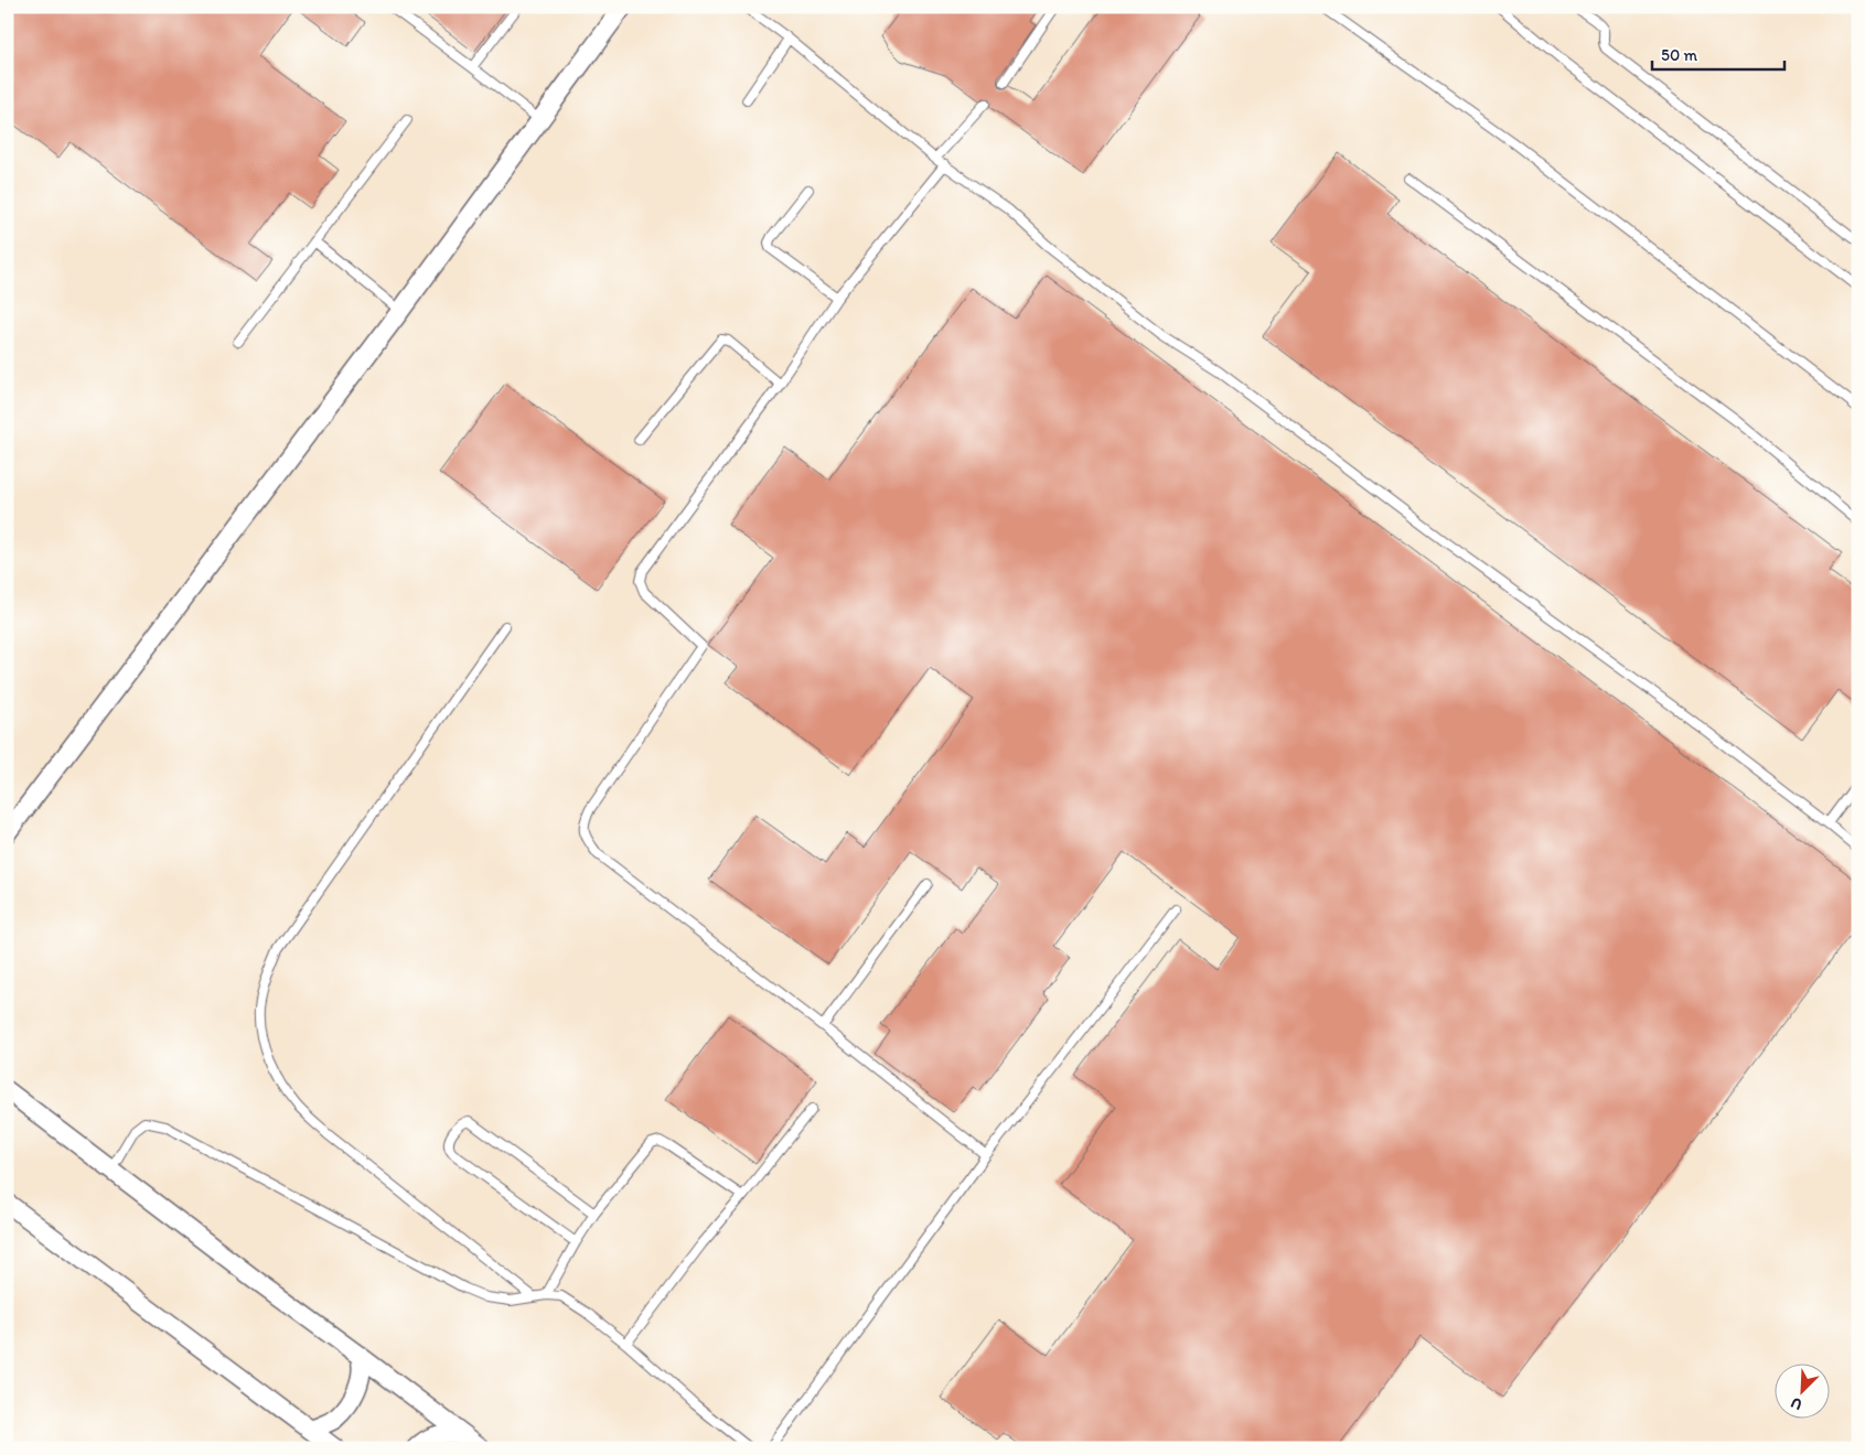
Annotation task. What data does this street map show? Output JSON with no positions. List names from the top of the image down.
{
  "scale_bar": "50 m",
  "north": "bottom left"
}
